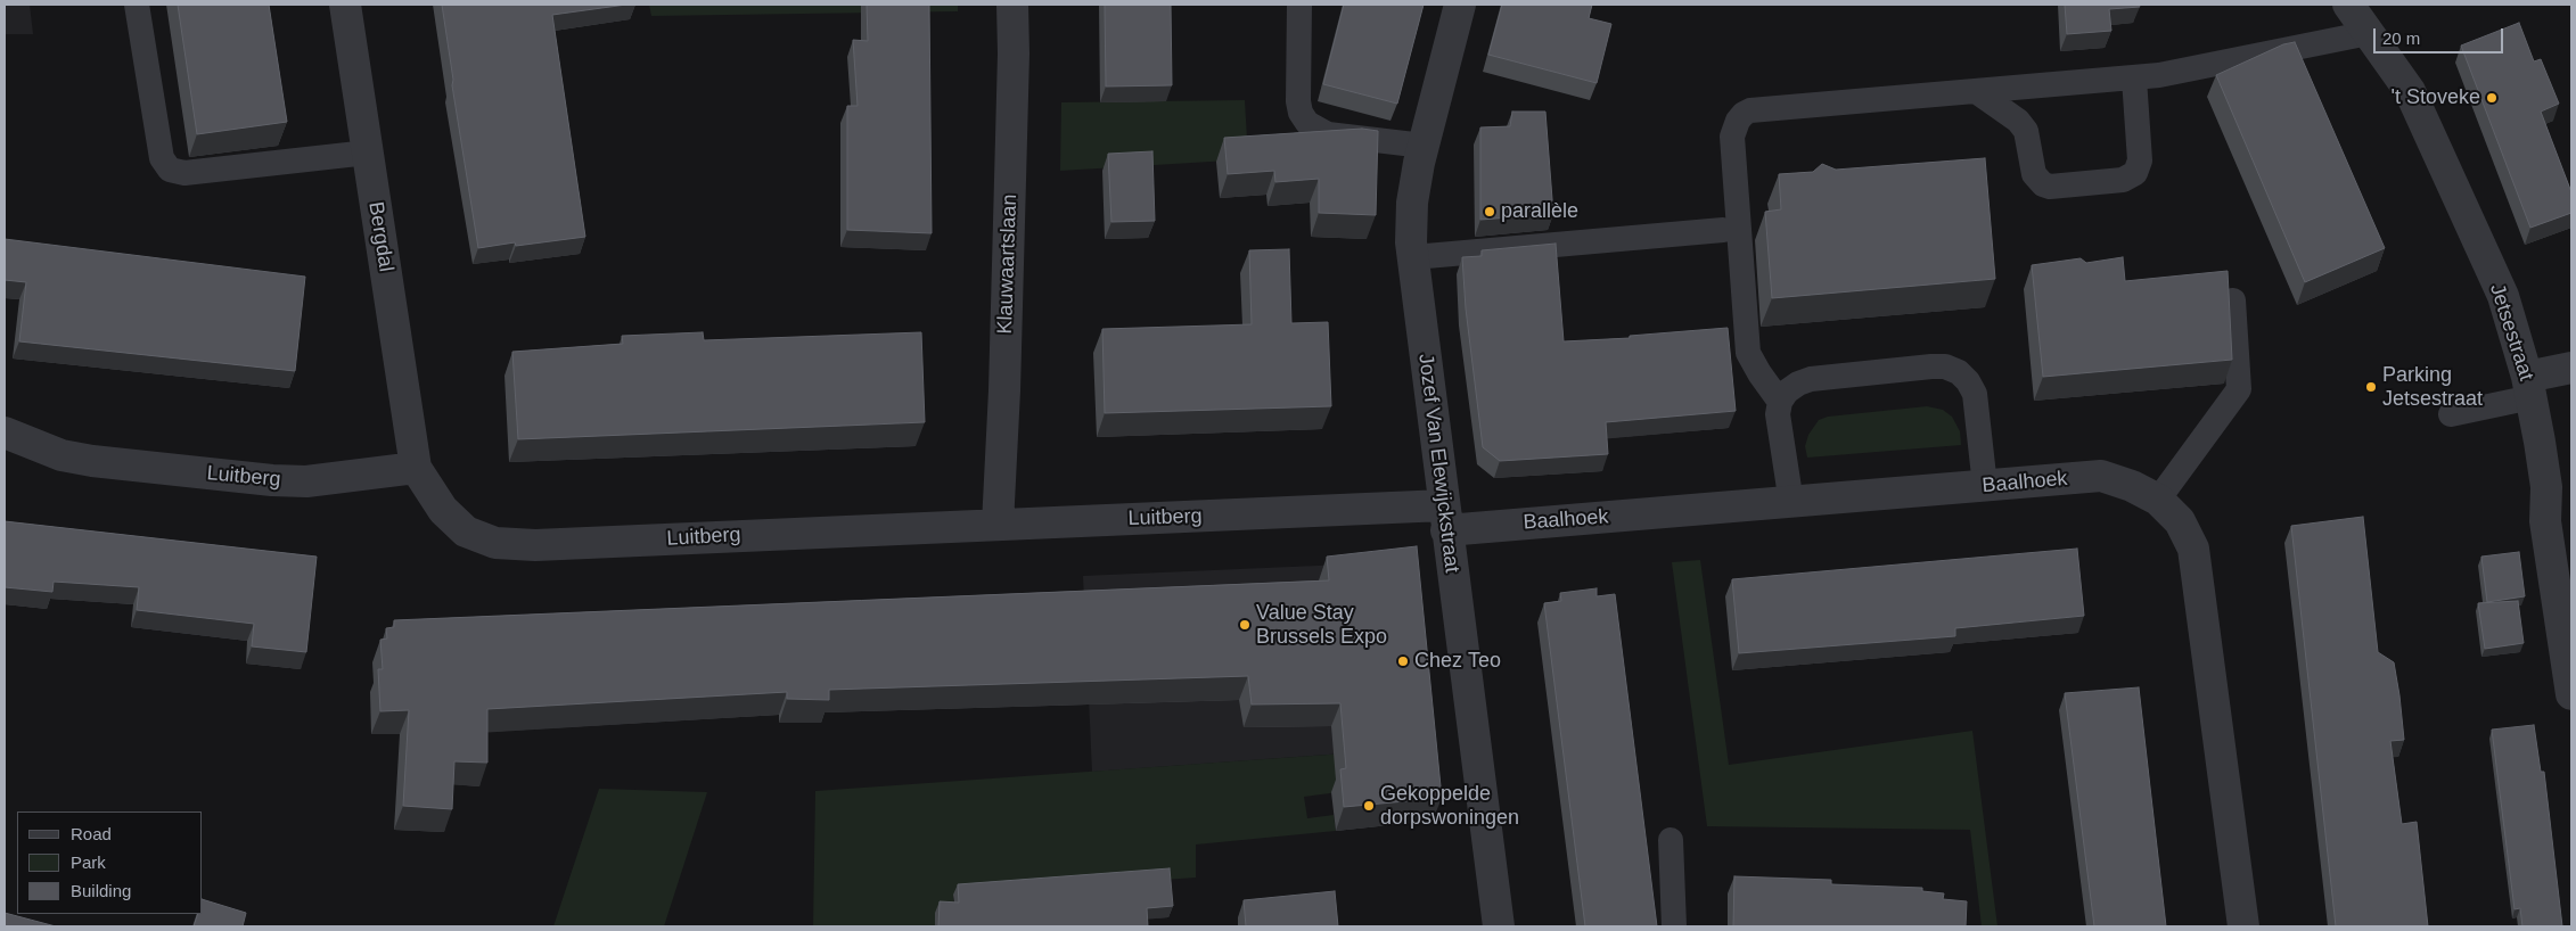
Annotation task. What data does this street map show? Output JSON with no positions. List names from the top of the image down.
{
  "streets": {
    "street": [
      "Bergdal",
      "Klauwaartslaan",
      "Jetsestraat",
      "Jozef Van Elewijckstraat",
      "Luitberg",
      "Baalhoek"
    ]
  },
  "crossings": [
    ["Bergdal", "Luitberg"],
    ["Klauwaartslaan", "Luitberg"],
    ["Jozef Van Elewijckstraat", "Luitberg"],
    ["Jozef Van Elewijckstraat", "Baalhoek"],
    ["Luitberg", "Baalhoek"]
  ],
  "places": [
    "'t Stoveke",
    "parallèle",
    "Parking Jetsestraat",
    "Value Stay Brussels Expo",
    "Chez Teo",
    "Gekoppelde dorpswoningen"
  ],
  "legend": ["Road", "Park", "Building"],
  "scale_bar": "20 m"
}
